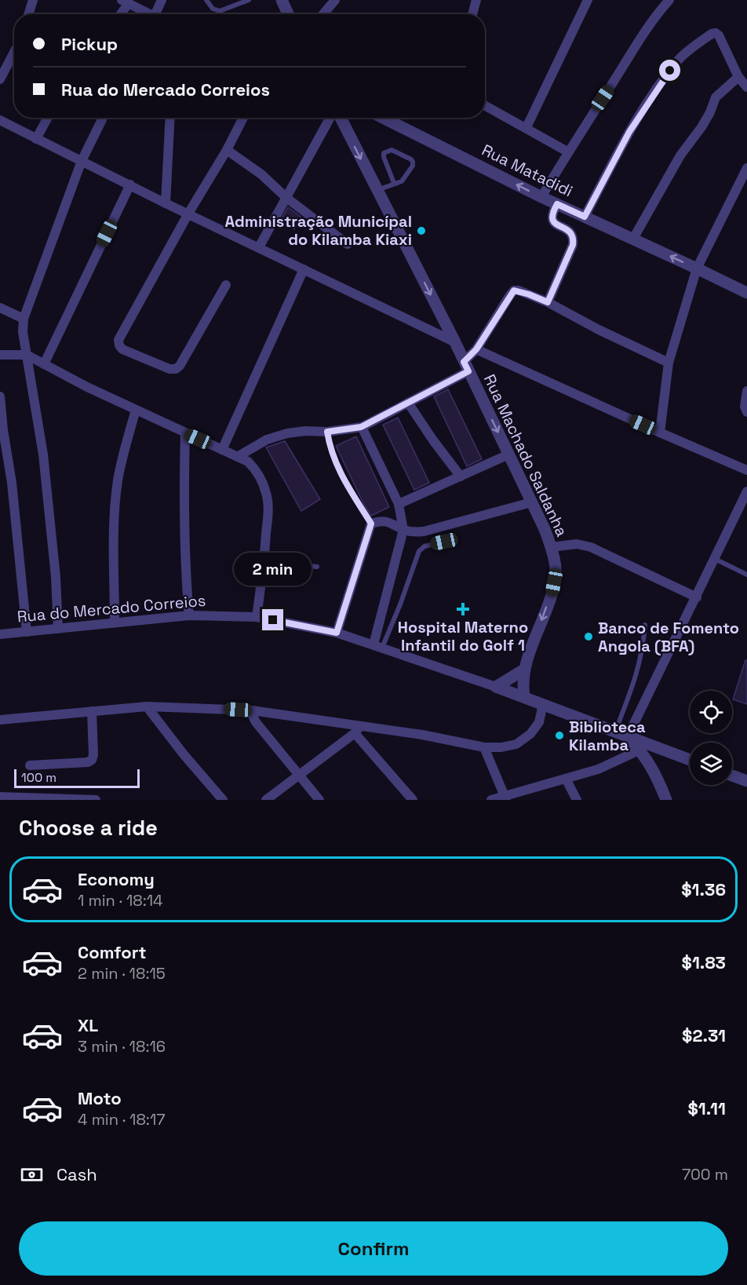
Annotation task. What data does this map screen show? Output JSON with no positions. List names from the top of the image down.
{
  "streets": {
    "street": ["Rua Matadidi", "Rua Machado Saldanha", "Rua do Mercado Correios"]
  },
  "crossings": [
    ["Rua Machado Saldanha", "Rua do Mercado Correios"]
  ],
  "one_way": ["Rua Machado Saldanha"],
  "places": {
    "other": ["Administração Municípal do Kilamba Kiaxi", "Banco de Fomento Angola (BFA)", "Biblioteca Kilamba"],
    "health": ["Hospital Materno Infantil do Golf 1"]
  },
  "scale_bar": "100 m",
  "page": {
    "banner": ["Pickup", "Rua do Mercado Correios"],
    "bubble": "2 min",
    "scale": "100 m",
    "heading": "Choose a ride",
    "list": [
      {
        "name": "Economy",
        "note": "1 min · 18:14",
        "value": "$1.36"
      },
      {
        "name": "Comfort",
        "note": "2 min · 18:15",
        "value": "$1.83"
      },
      {
        "name": "XL",
        "note": "3 min · 18:16",
        "value": "$2.31"
      },
      {
        "name": "Moto",
        "note": "4 min · 18:17",
        "value": "$1.11"
      }
    ],
    "pay": ["Cash", "700 m"],
    "buttons": "Confirm"
  }
}
